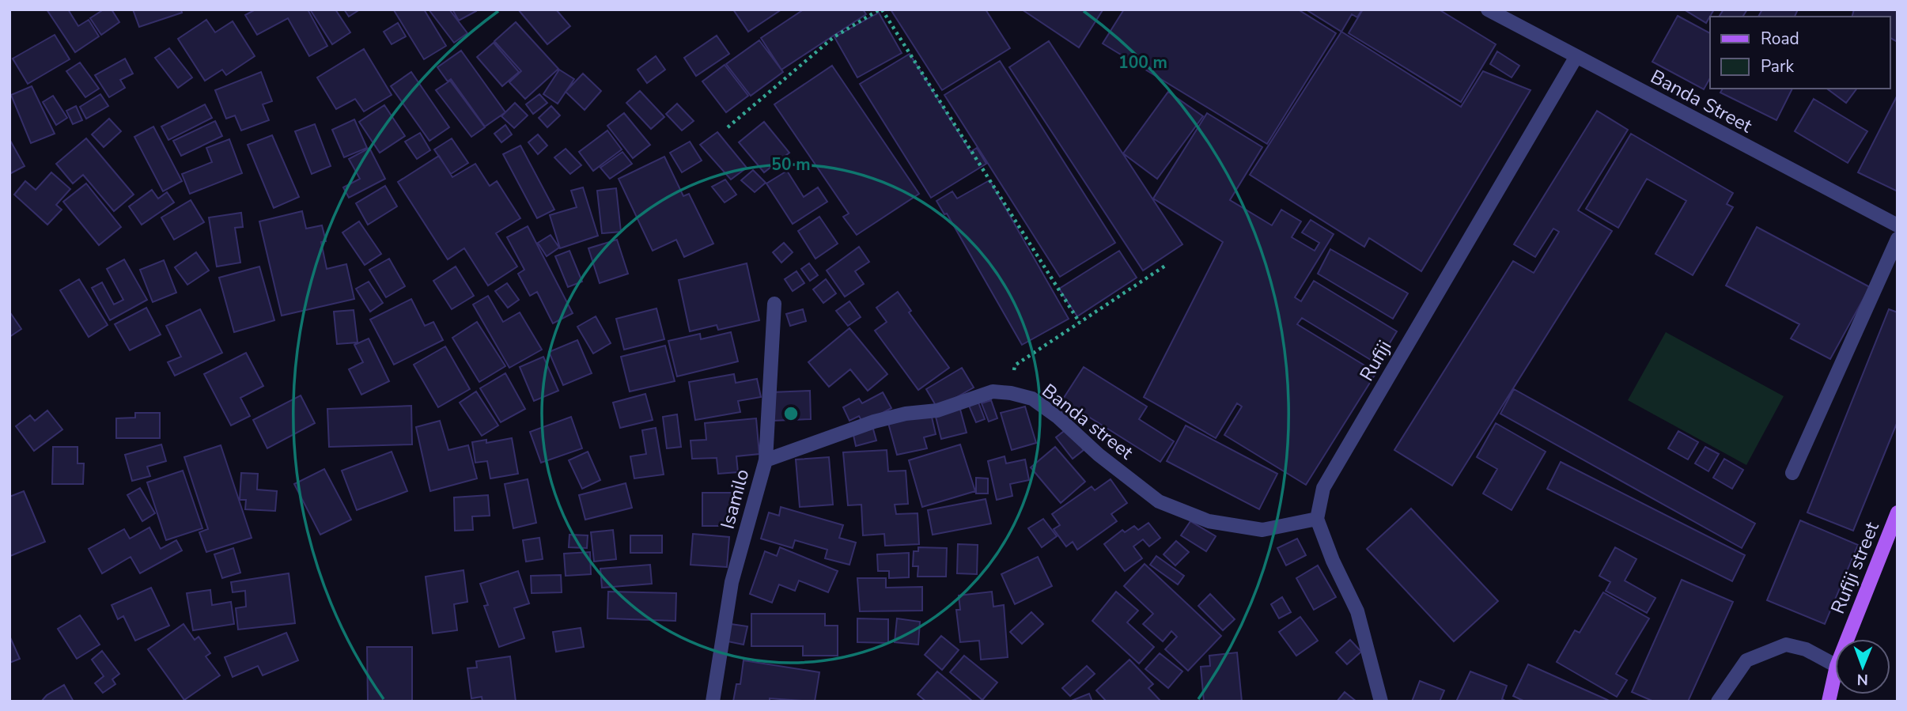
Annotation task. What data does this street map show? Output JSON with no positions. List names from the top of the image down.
{
  "streets": {
    "main road": ["Rufiji street"],
    "street": [
      "Banda Street",
      "Rufiji",
      "Banda street",
      "Isamilo"
    ]
  },
  "crossings": [
    ["Banda Street", "Rufiji"],
    ["Rufiji", "Banda street"],
    ["Banda street", "Isamilo"]
  ],
  "legend": ["Road", "Park"],
  "north": "bottom",
  "rings": ["100 m", "50 m"]
}
